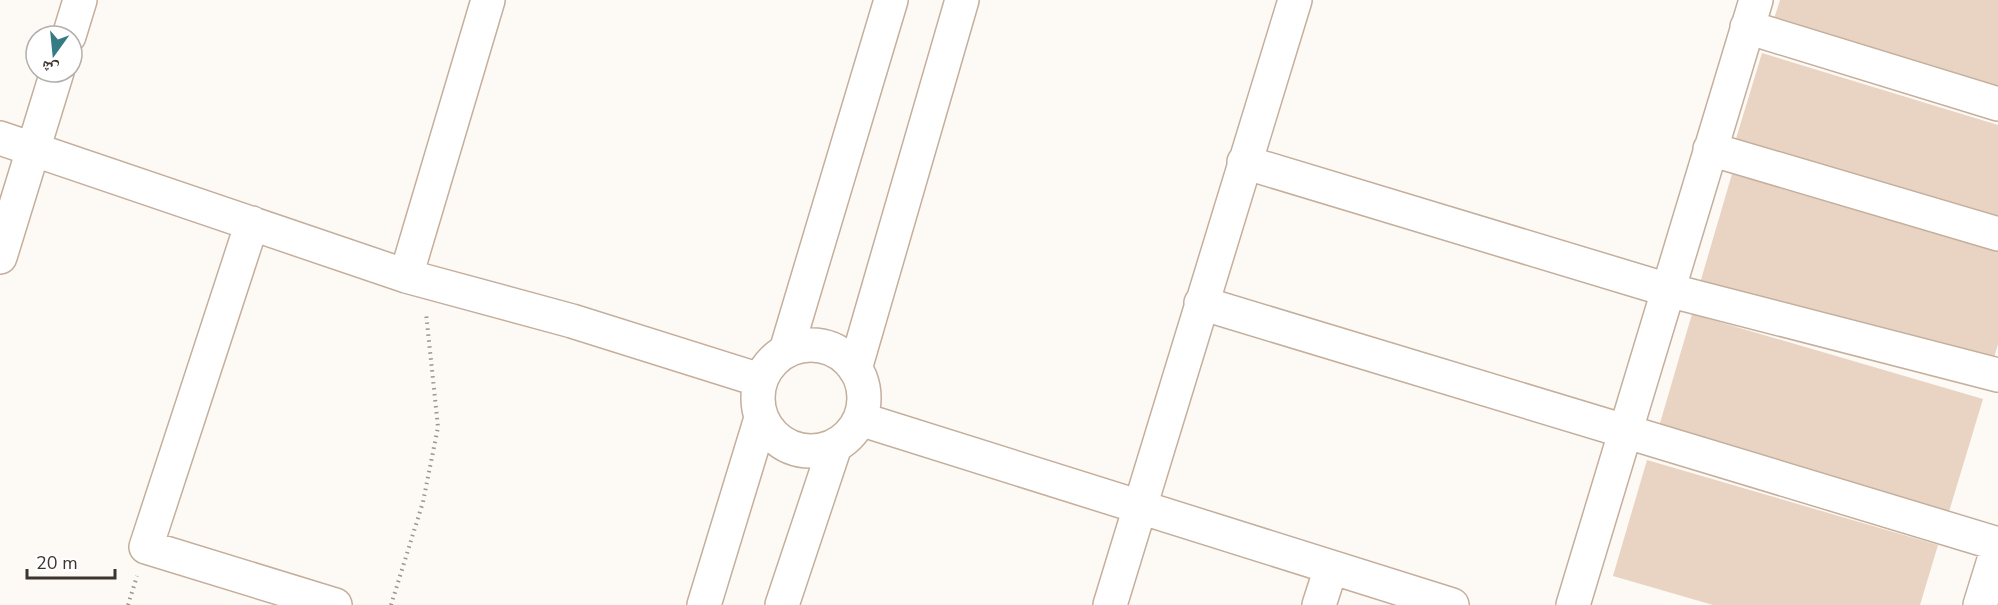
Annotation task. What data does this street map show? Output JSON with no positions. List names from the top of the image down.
{
  "scale_bar": "20 m",
  "north": "bottom"
}
